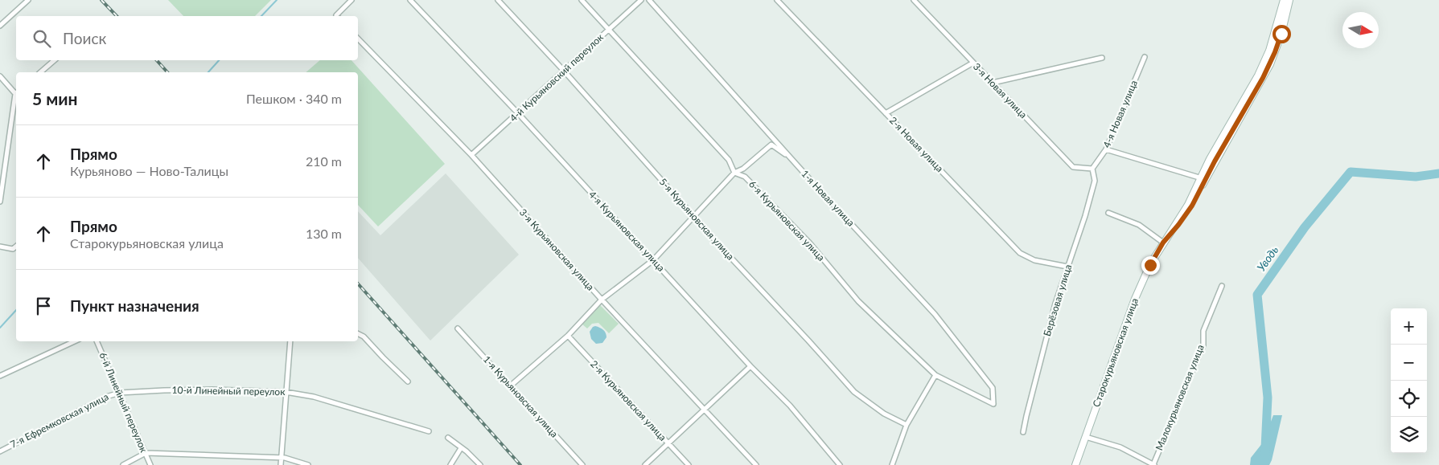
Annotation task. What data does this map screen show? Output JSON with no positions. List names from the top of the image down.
{
  "streets": {
    "main road": ["Старокурьяновская улица"],
    "street": [
      "4-й Курьяновский переулок",
      "3-я Новая улица",
      "4-я Новая улица",
      "2-я Новая улица",
      "1-я Новая улица",
      "5-я Курьяновская улица",
      "6-я Курьяновская улица",
      "4-я Курьяновская улица",
      "3-я Курьяновская улица",
      "Берёзовая улица",
      "10-й Линейный переулок",
      "1-я Курьяновская улица",
      "Малокурьяновская улица",
      "2-я Курьяновская улица",
      "6-й Линейный переулок",
      "7-я Ефремковская улица"
    ]
  },
  "crossings": [
    ["4-й Курьяновский переулок", "5-я Курьяновская улица"],
    ["4-й Курьяновский переулок", "6-я Курьяновская улица"],
    ["4-й Курьяновский переулок", "4-я Курьяновская улица"],
    ["4-й Курьяновский переулок", "3-я Курьяновская улица"],
    ["3-я Новая улица", "4-я Новая улица"],
    ["3-я Новая улица", "Берёзовая улица"],
    ["4-я Новая улица", "Берёзовая улица"],
    ["2-я Новая улица", "Берёзовая улица"],
    ["1-я Новая улица", "6-я Курьяновская улица"],
    ["10-й Линейный переулок", "6-й Линейный переулок"],
    ["10-й Линейный переулок", "7-я Ефремковская улица"],
    ["6-й Линейный переулок", "7-я Ефремковская улица"]
  ],
  "water": ["Уводь"],
  "north": "right",
  "page": {
    "search": "Поиск",
    "heading": ["5 мин", "Пешком · 340 m"],
    "list": [
      ["Прямо", "Курьяново — Ново-Талицы", "210 m"],
      ["Прямо", "Старокурьяновская улица", "130 m"],
      "Пункт назначения"
    ],
    "map_buttons": ["+", "−"]
  }
}
